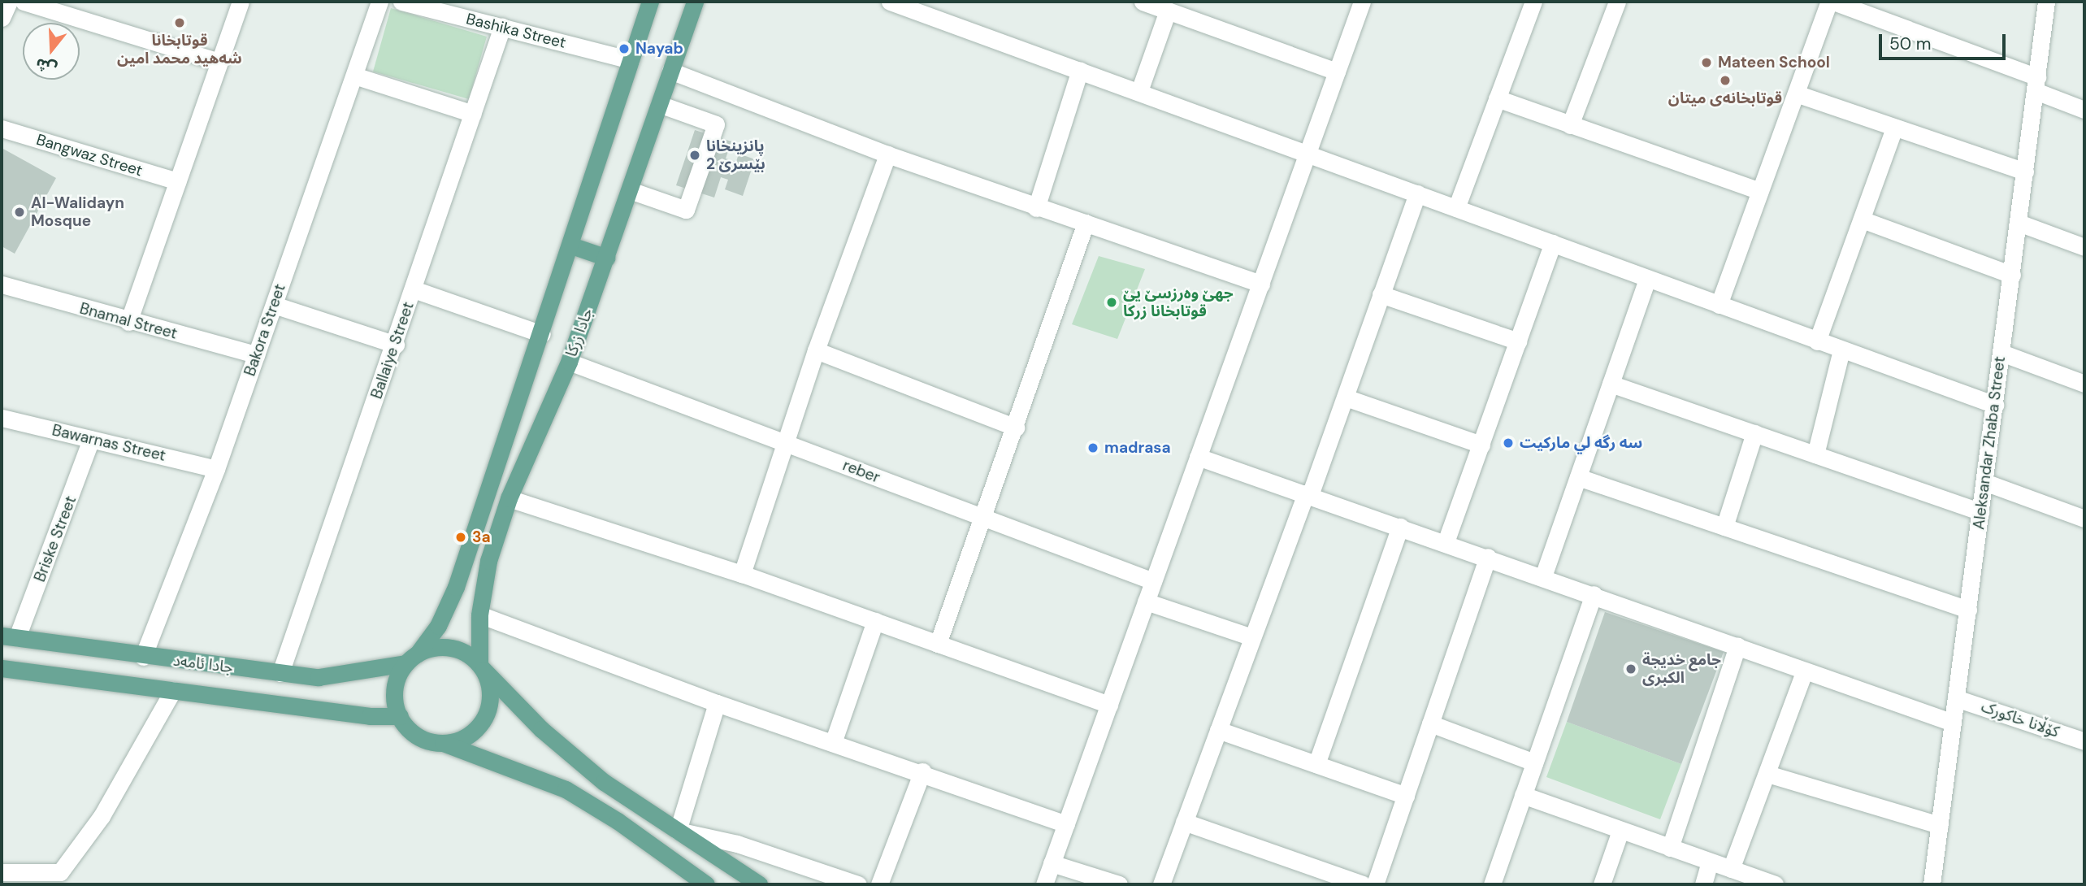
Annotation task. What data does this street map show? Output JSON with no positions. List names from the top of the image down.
{
  "streets": {
    "main road": ["جادا زرکا", "جادا ئامەد"],
    "street": [
      "Bashika Street",
      "Bangwaz Street",
      "Bnamal Street",
      "Bakora Street",
      "Ballaiye Street",
      "Bawarnas Street",
      "Aleksandar Zhaba Street",
      "reber",
      "Briske Street",
      "کۆڵانا خاکورک"
    ]
  },
  "crossings": [
    ["Bashika Street", "Ballaiye Street"],
    ["Bnamal Street", "Bakora Street"],
    ["Bakora Street", "Bawarnas Street"],
    ["Bakora Street", "جادا ئامەد"],
    ["جادا زرکا", "reber"],
    ["جادا زرکا", "جادا ئامەد"],
    ["Ballaiye Street", "جادا ئامەد"],
    ["Bawarnas Street", "Briske Street"],
    ["Aleksandar Zhaba Street", "کۆڵانا خاکورک"],
    ["Briske Street", "جادا ئامەد"]
  ],
  "places": [
    "قوتابخانا شەهید محمد امین",
    "Nayab",
    "Mateen School",
    "قوتابخانەی میتان",
    "پانزینخانا بێسرێ 2",
    "Al-Walidayn Mosque",
    "جھێ وەرزسێ یێ قوتابخانا زرکا",
    "سه رگه لي ماركيت",
    "madrasa",
    "3a",
    "جامع خدیجة الکبری"
  ],
  "scale_bar": "50 m",
  "north": "bottom"
}
